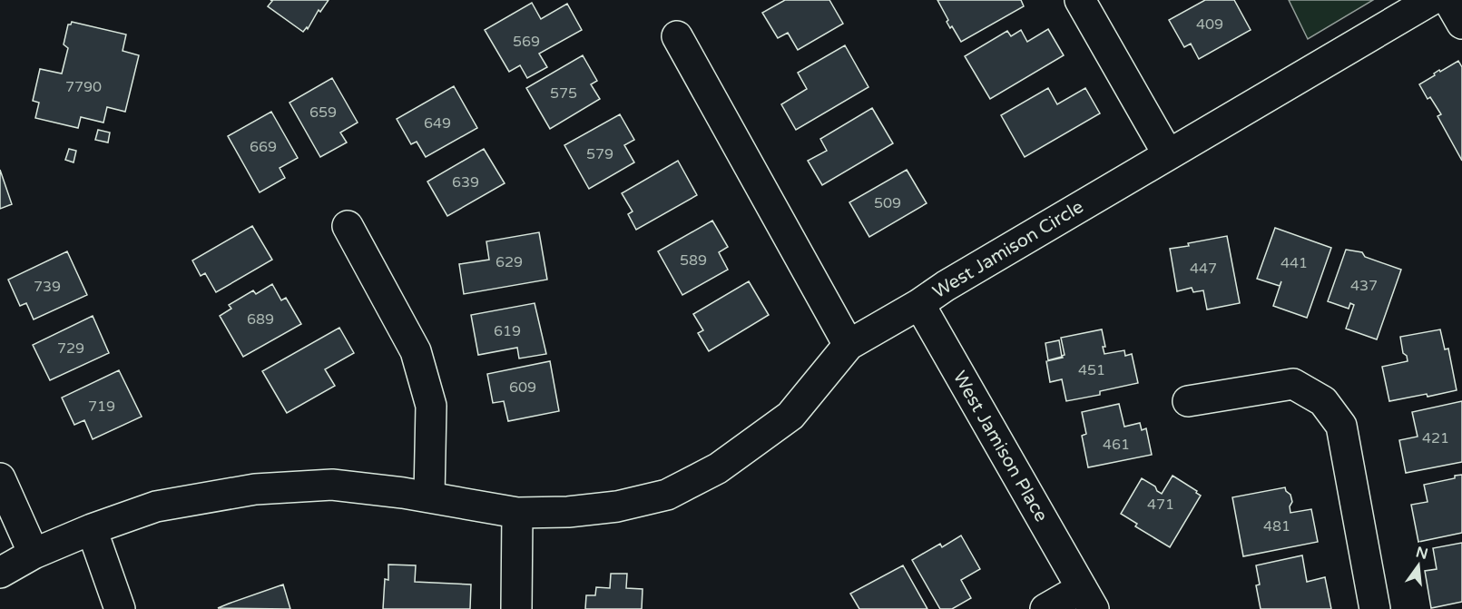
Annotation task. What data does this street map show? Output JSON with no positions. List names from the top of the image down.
{
  "streets": {
    "street": ["West Jamison Circle", "West Jamison Place"]
  },
  "crossings": [
    ["West Jamison Circle", "West Jamison Place"]
  ],
  "house_numbers": [
    "409",
    "569",
    "7790",
    "575",
    "659",
    "649",
    "669",
    "579",
    "639",
    "509",
    "589",
    "629",
    "441",
    "447",
    "437",
    "739",
    "689",
    "619",
    "729",
    "451",
    "609",
    "719",
    "421",
    "461",
    "471",
    "481"
  ],
  "north": "top"
}
